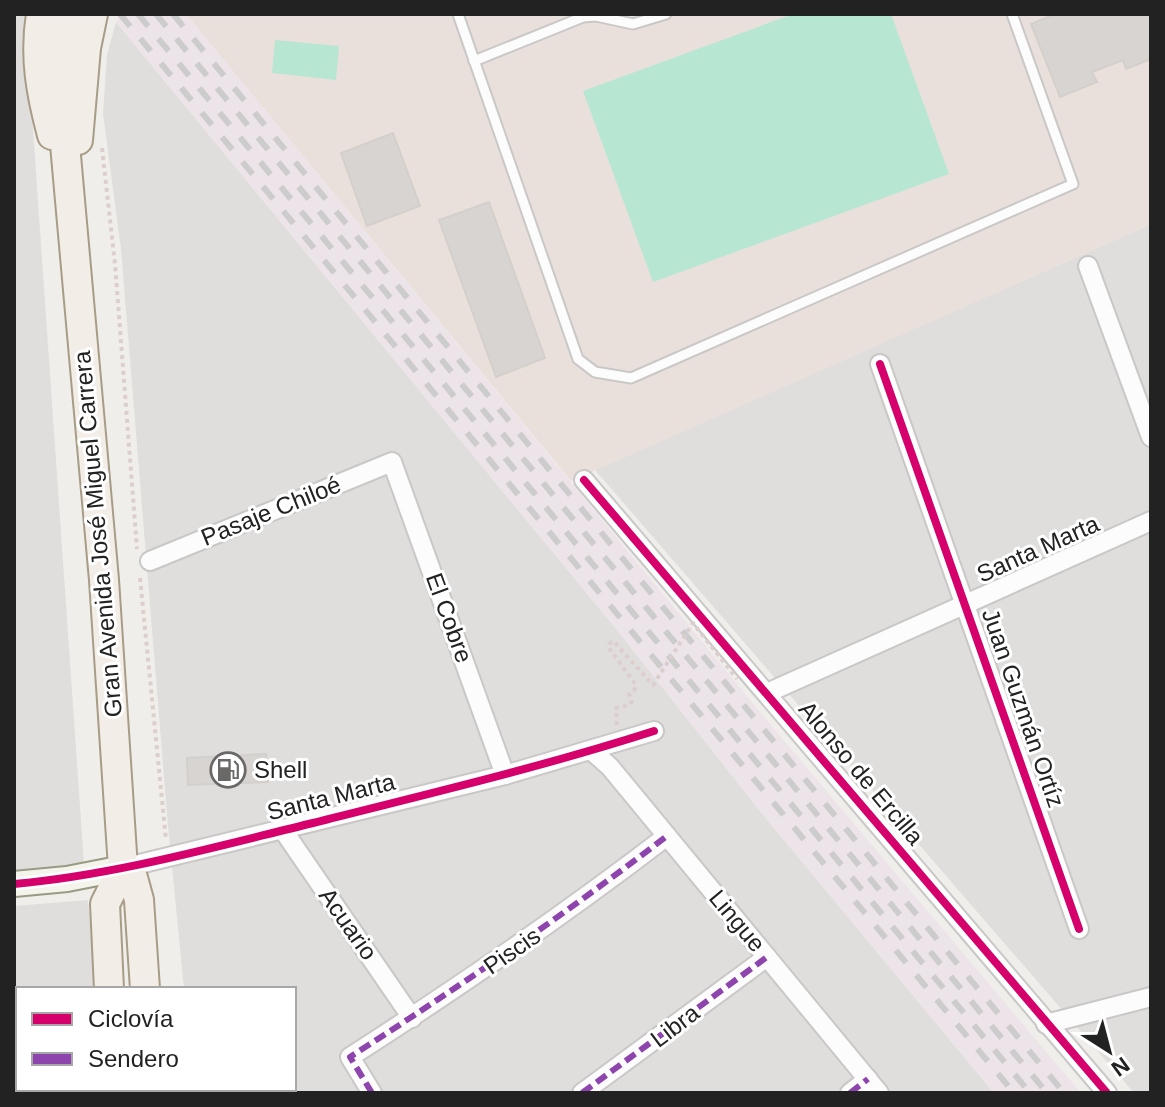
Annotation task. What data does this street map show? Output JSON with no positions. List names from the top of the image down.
{
  "streets": {
    "main road": ["Gran Avenida José Miguel Carrera"],
    "street": [
      "Pasaje Chiloé",
      "Santa Marta",
      "El Cobre",
      "Juan Guzmán Ortíz",
      "Alonso de Ercilla",
      "Lingue",
      "Acuario",
      "Piscis",
      "Libra"
    ]
  },
  "crossings": [
    ["Pasaje Chiloé", "El Cobre"],
    ["Gran Avenida José Miguel Carrera", "Santa Marta"],
    ["Santa Marta", "El Cobre"],
    ["Santa Marta", "Juan Guzmán Ortíz"],
    ["Santa Marta", "Alonso de Ercilla"],
    ["Santa Marta", "Lingue"],
    ["Santa Marta", "Acuario"],
    ["Lingue", "Piscis"],
    ["Lingue", "Libra"],
    ["Acuario", "Piscis"]
  ],
  "places": {
    "fuel station": ["Shell"]
  },
  "legend": ["Ciclovía", "Sendero"],
  "north": "bottom right"
}
